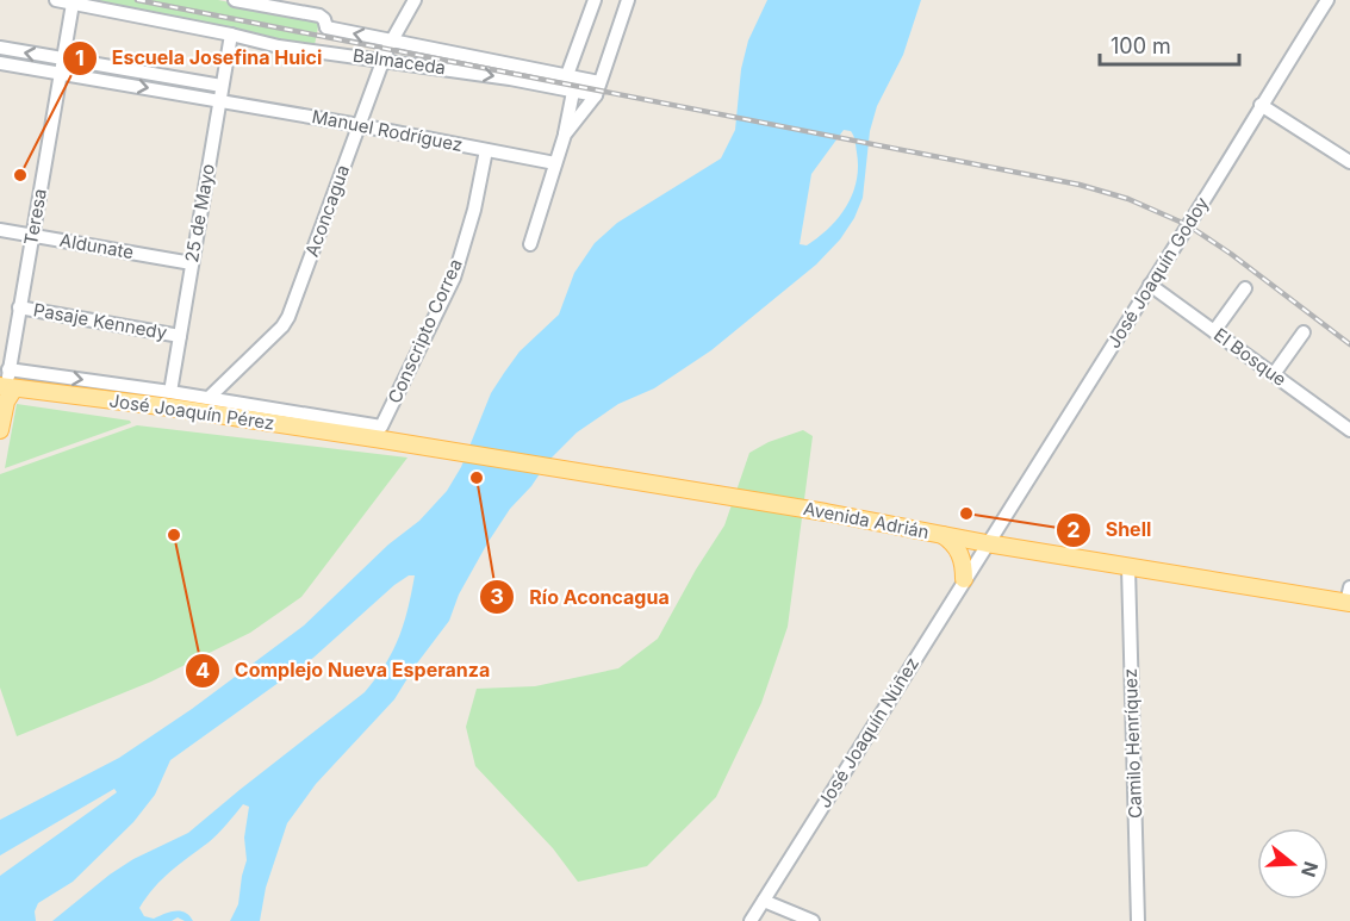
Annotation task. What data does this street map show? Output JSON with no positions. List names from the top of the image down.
{
  "streets": {
    "main road": ["Teresa", "José Joaquín Pérez", "Avenida Adrián"],
    "street": [
      "Balmaceda",
      "Manuel Rodríguez",
      "Aconcagua",
      "25 de Mayo",
      "Aldunate",
      "José Joaquín Godoy",
      "Pasaje Kennedy",
      "Conscripto Correa",
      "El Bosque",
      "José Joaquín Núñez",
      "Camilo Henríquez"
    ]
  },
  "crossings": [
    ["Balmaceda", "Aconcagua"],
    ["Balmaceda", "25 de Mayo"],
    ["Balmaceda", "Teresa"],
    ["Manuel Rodríguez", "Aconcagua"],
    ["Manuel Rodríguez", "25 de Mayo"],
    ["Manuel Rodríguez", "Teresa"],
    ["Manuel Rodríguez", "Conscripto Correa"],
    ["Aconcagua", "José Joaquín Pérez"],
    ["25 de Mayo", "Aldunate"],
    ["25 de Mayo", "Pasaje Kennedy"],
    ["25 de Mayo", "José Joaquín Pérez"],
    ["Teresa", "Aldunate"],
    ["Teresa", "Pasaje Kennedy"],
    ["Teresa", "José Joaquín Pérez"],
    ["José Joaquín Godoy", "El Bosque"],
    ["José Joaquín Godoy", "Avenida Adrián"],
    ["José Joaquín Godoy", "José Joaquín Núñez"],
    ["Conscripto Correa", "José Joaquín Pérez"],
    ["Conscripto Correa", "Avenida Adrián"],
    ["José Joaquín Pérez", "Avenida Adrián"],
    ["Avenida Adrián", "José Joaquín Núñez"],
    ["Avenida Adrián", "Camilo Henríquez"]
  ],
  "places": [
    "Escuela Josefina Huici",
    "Río Aconcagua",
    "Shell",
    "Complejo Nueva Esperanza"
  ],
  "scale_bar": "100 m",
  "north": "right"
}
